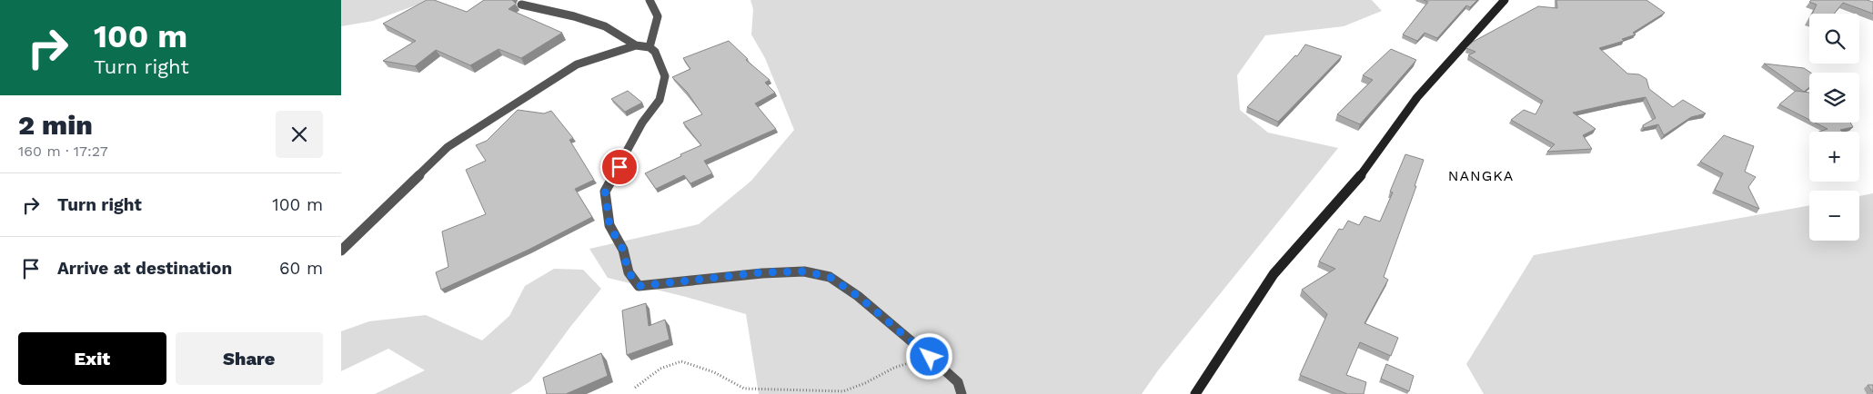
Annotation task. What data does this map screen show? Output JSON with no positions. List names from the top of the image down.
{
  "districts": ["NANGKA"],
  "page": {
    "turn": ["100 m", "Turn right"],
    "map_buttons": ["+", "−"],
    "heading": ["2 min", "160 m · 17:27"],
    "list": [
      {
        "name": "Turn right",
        "value": "100 m"
      },
      {
        "name": "Arrive at destination",
        "value": "60 m"
      }
    ],
    "buttons": ["Exit", "Share"]
  }
}
